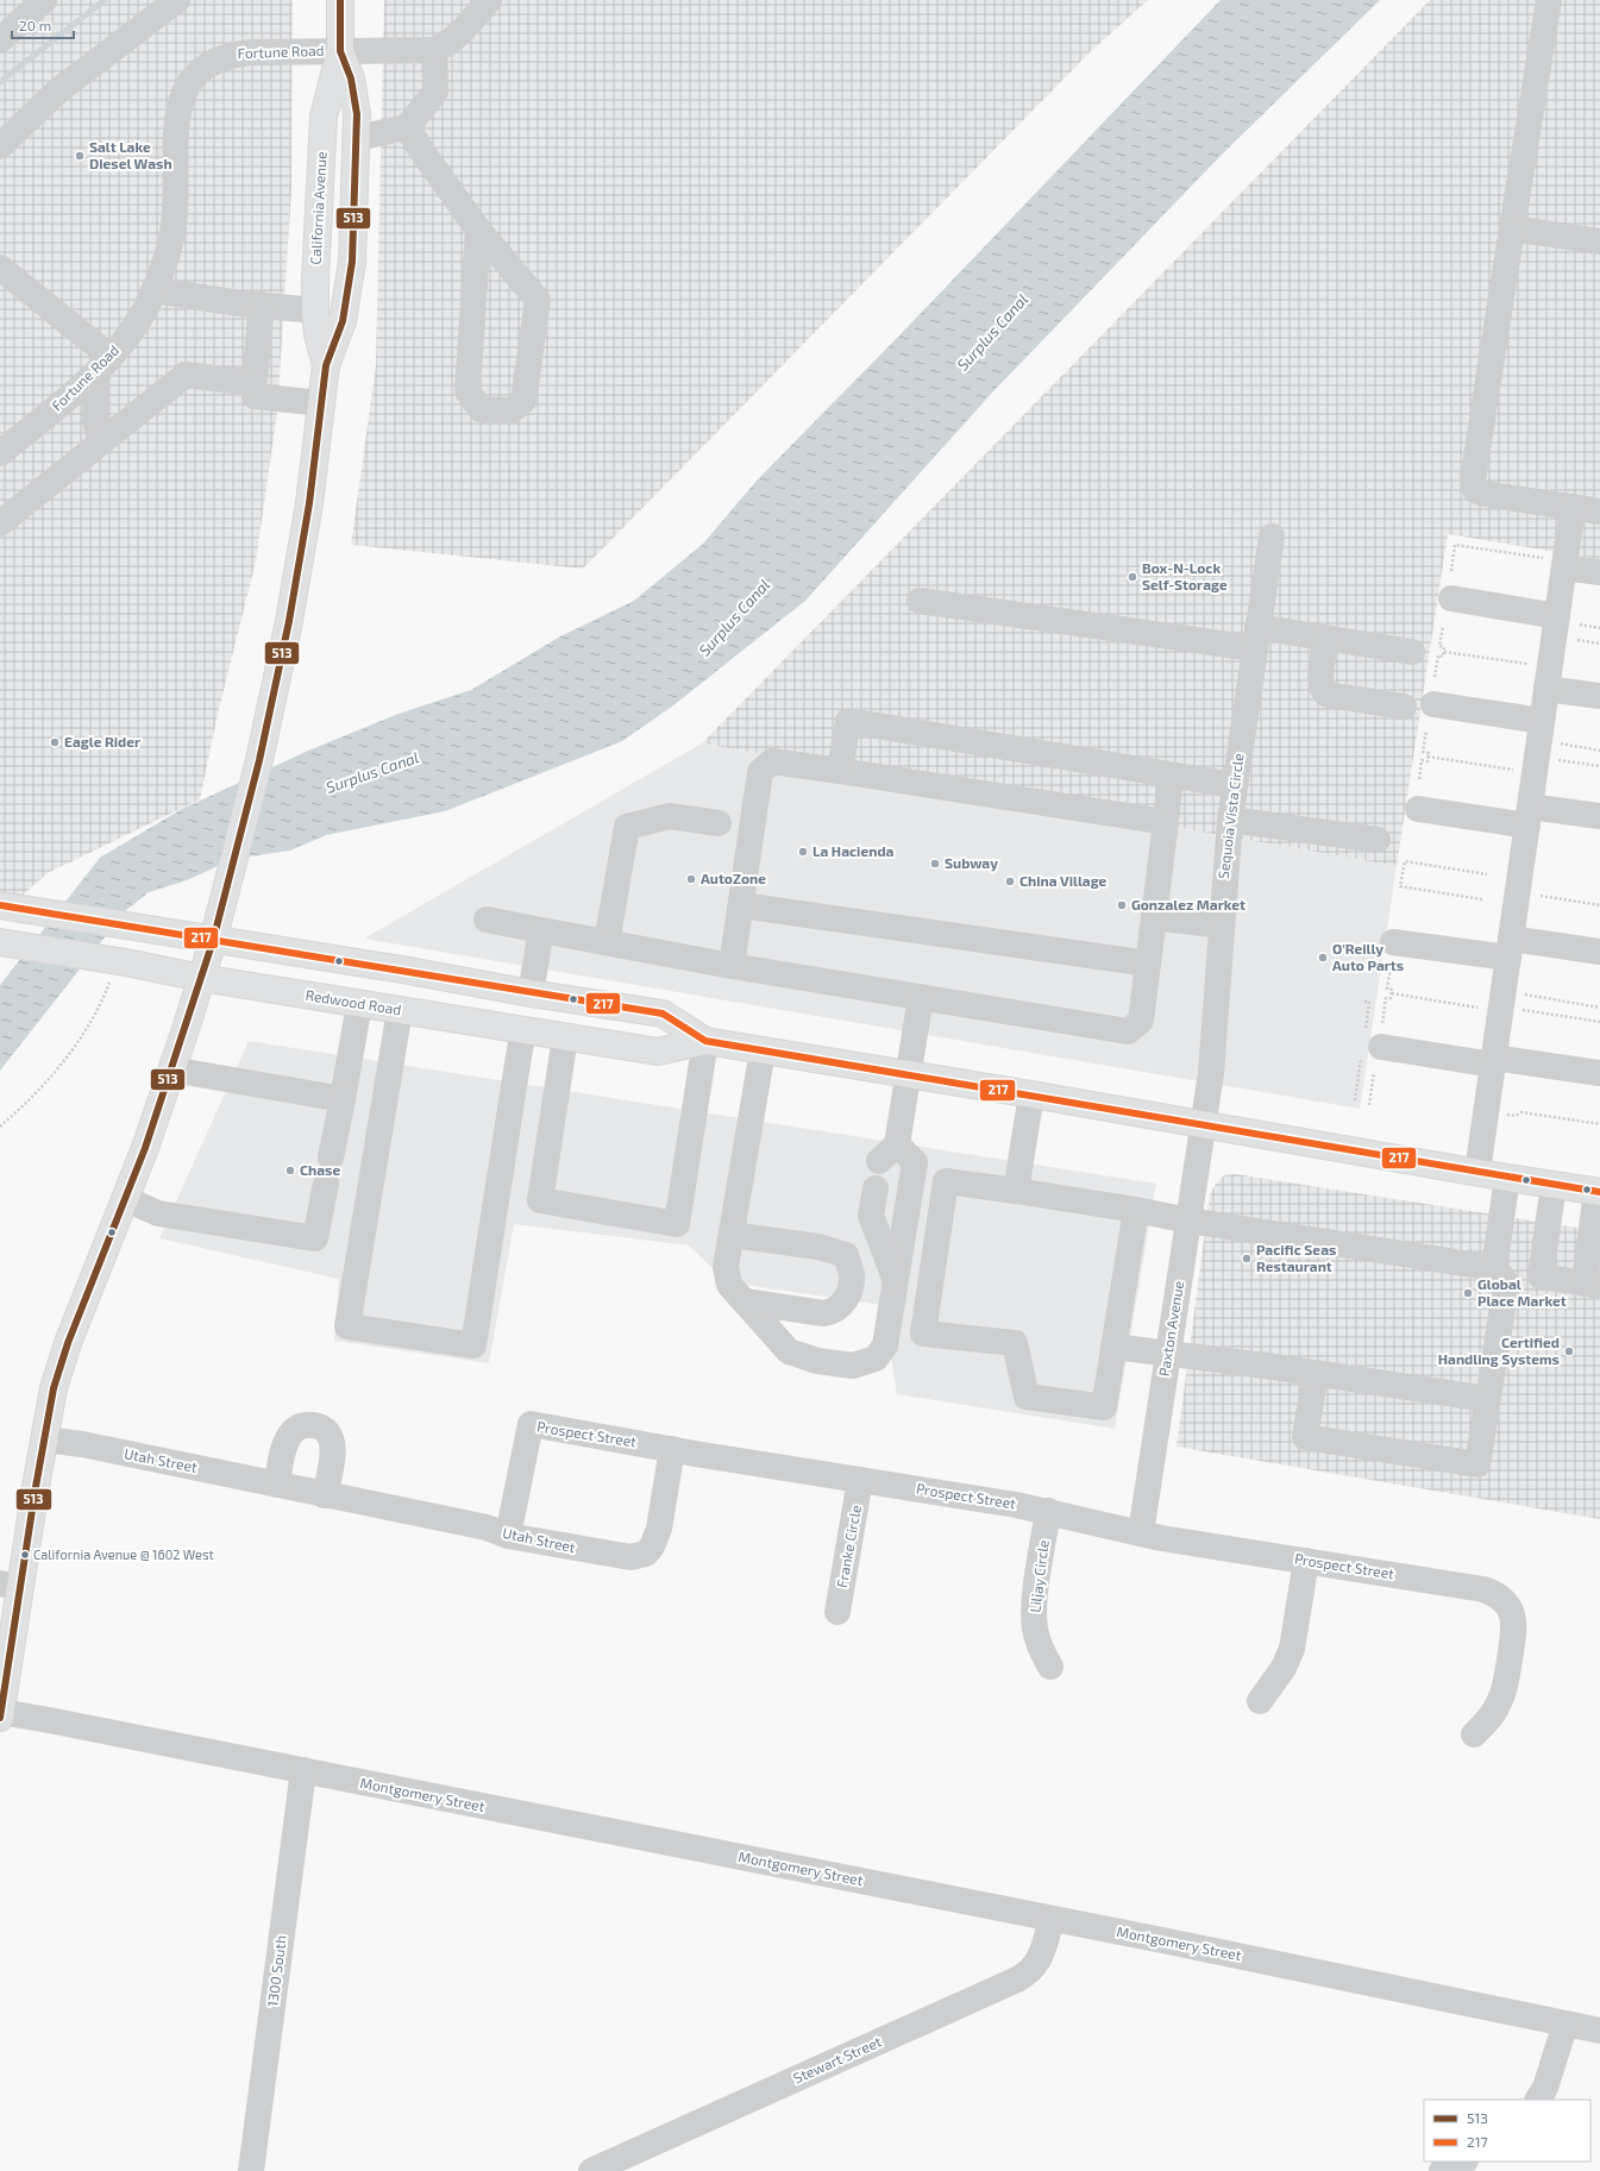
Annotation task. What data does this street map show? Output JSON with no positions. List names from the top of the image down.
{
  "streets": {
    "main road": ["California Avenue", "Redwood Road"],
    "street": [
      "Fortune Road",
      "Sequoia Vista Circle",
      "Paxton Avenue",
      "Prospect Street",
      "Utah Street",
      "Franke Circle",
      "Liljay Circle",
      "Montgomery Street",
      "1300 South",
      "Stewart Street"
    ]
  },
  "crossings": [
    ["Fortune Road", "California Avenue"],
    ["California Avenue", "Redwood Road"],
    ["California Avenue", "Utah Street"],
    ["California Avenue", "Montgomery Street"],
    ["Sequoia Vista Circle", "Redwood Road"],
    ["Sequoia Vista Circle", "Paxton Avenue"],
    ["Redwood Road", "Paxton Avenue"],
    ["Paxton Avenue", "Prospect Street"],
    ["Prospect Street", "Utah Street"],
    ["Prospect Street", "Franke Circle"],
    ["Prospect Street", "Liljay Circle"],
    ["Montgomery Street", "1300 South"],
    ["Montgomery Street", "Stewart Street"]
  ],
  "water": ["Surplus Canal"],
  "places": [
    "Salt Lake Diesel Wash",
    "Box-N-Lock Self-Storage",
    "Eagle Rider",
    "La Hacienda",
    "Subway",
    "AutoZone",
    "China Village",
    "Gonzalez Market",
    "O'Reilly Auto Parts",
    "Chase",
    "Pacific Seas Restaurant",
    "Global Place Market",
    "Certified Handling Systems",
    "California Avenue @ 1602 West"
  ],
  "lines": ["transit line 513", "transit line 217"],
  "legend": ["513", "217"],
  "scale_bar": "20 m"
}
